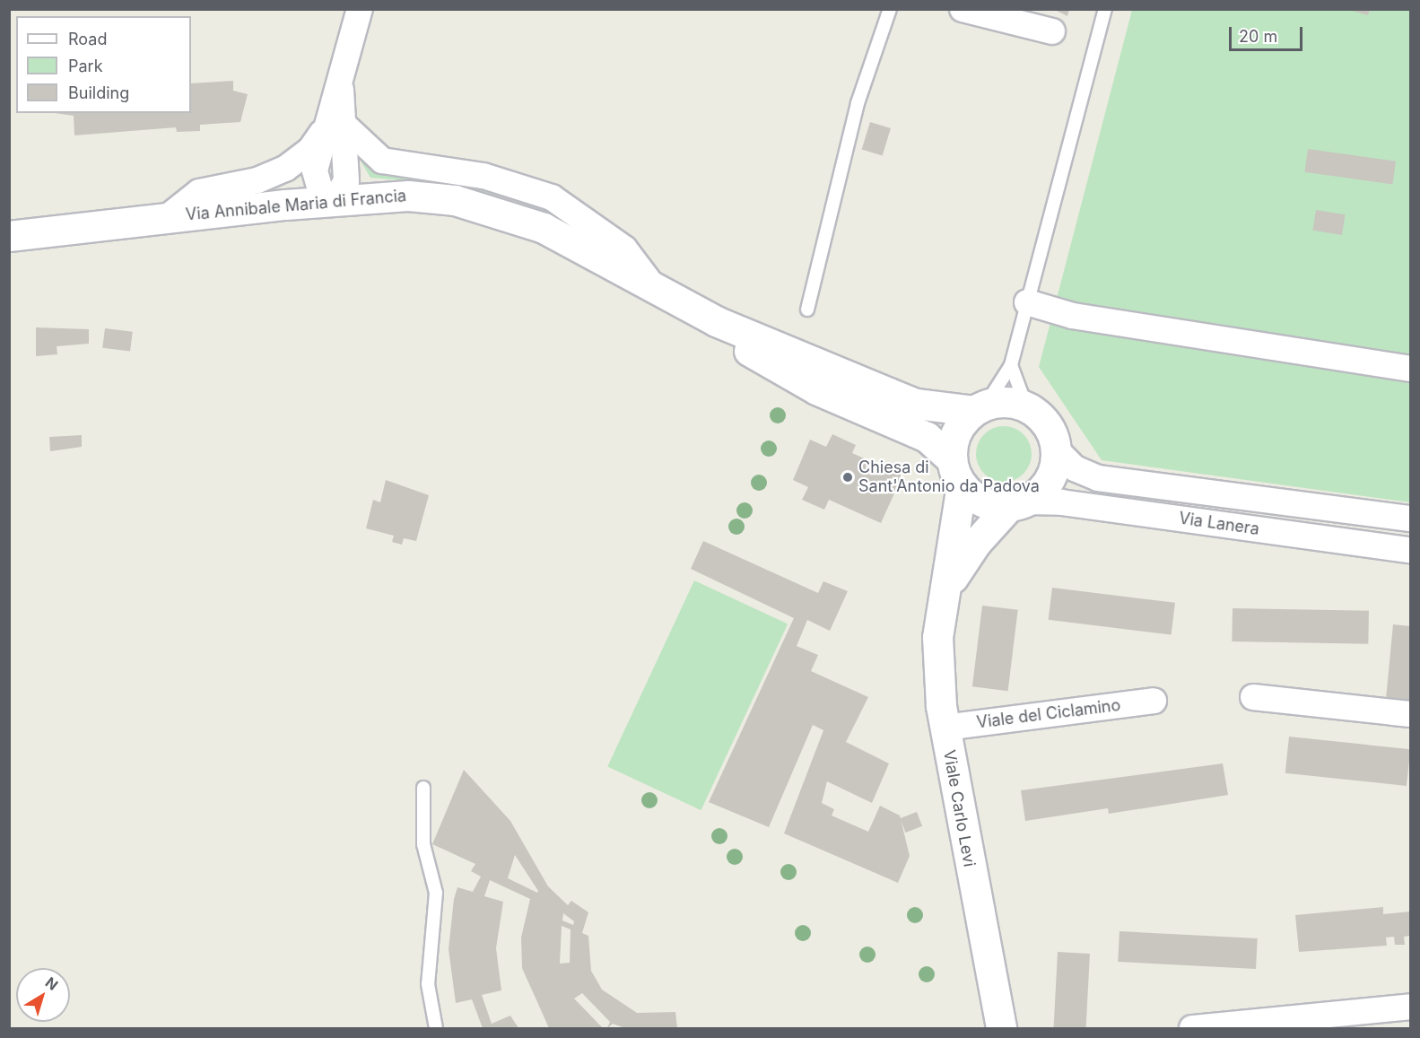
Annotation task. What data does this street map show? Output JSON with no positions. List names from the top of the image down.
{
  "streets": {
    "main road": ["Via Annibale Maria di Francia", "Viale Carlo Levi"],
    "street": ["Via Lanera", "Viale del Ciclamino"]
  },
  "crossings": [
    ["Via Annibale Maria di Francia", "Via Lanera"],
    ["Via Annibale Maria di Francia", "Viale Carlo Levi"],
    ["Via Lanera", "Viale Carlo Levi"],
    ["Viale del Ciclamino", "Viale Carlo Levi"]
  ],
  "places": ["Chiesa di Sant'Antonio da Padova"],
  "legend": ["Road", "Park", "Building"],
  "scale_bar": "20 m",
  "north": "top right"
}
